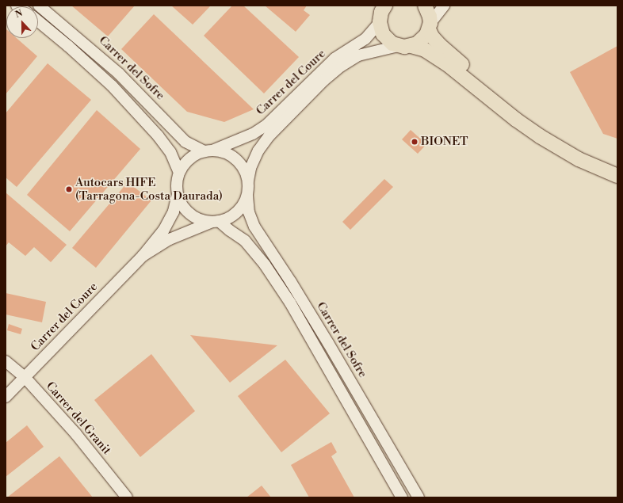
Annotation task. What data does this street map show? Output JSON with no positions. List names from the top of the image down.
{
  "streets": {
    "street": ["Carrer del Sofre", "Carrer del Coure", "Carrer del Granit"]
  },
  "crossings": [
    ["Carrer del Sofre", "Carrer del Coure"],
    ["Carrer del Coure", "Carrer del Granit"]
  ],
  "places": ["BIONET", "Autocars HIFE (Tarragona-Costa Daurada)"],
  "north": "top"
}
